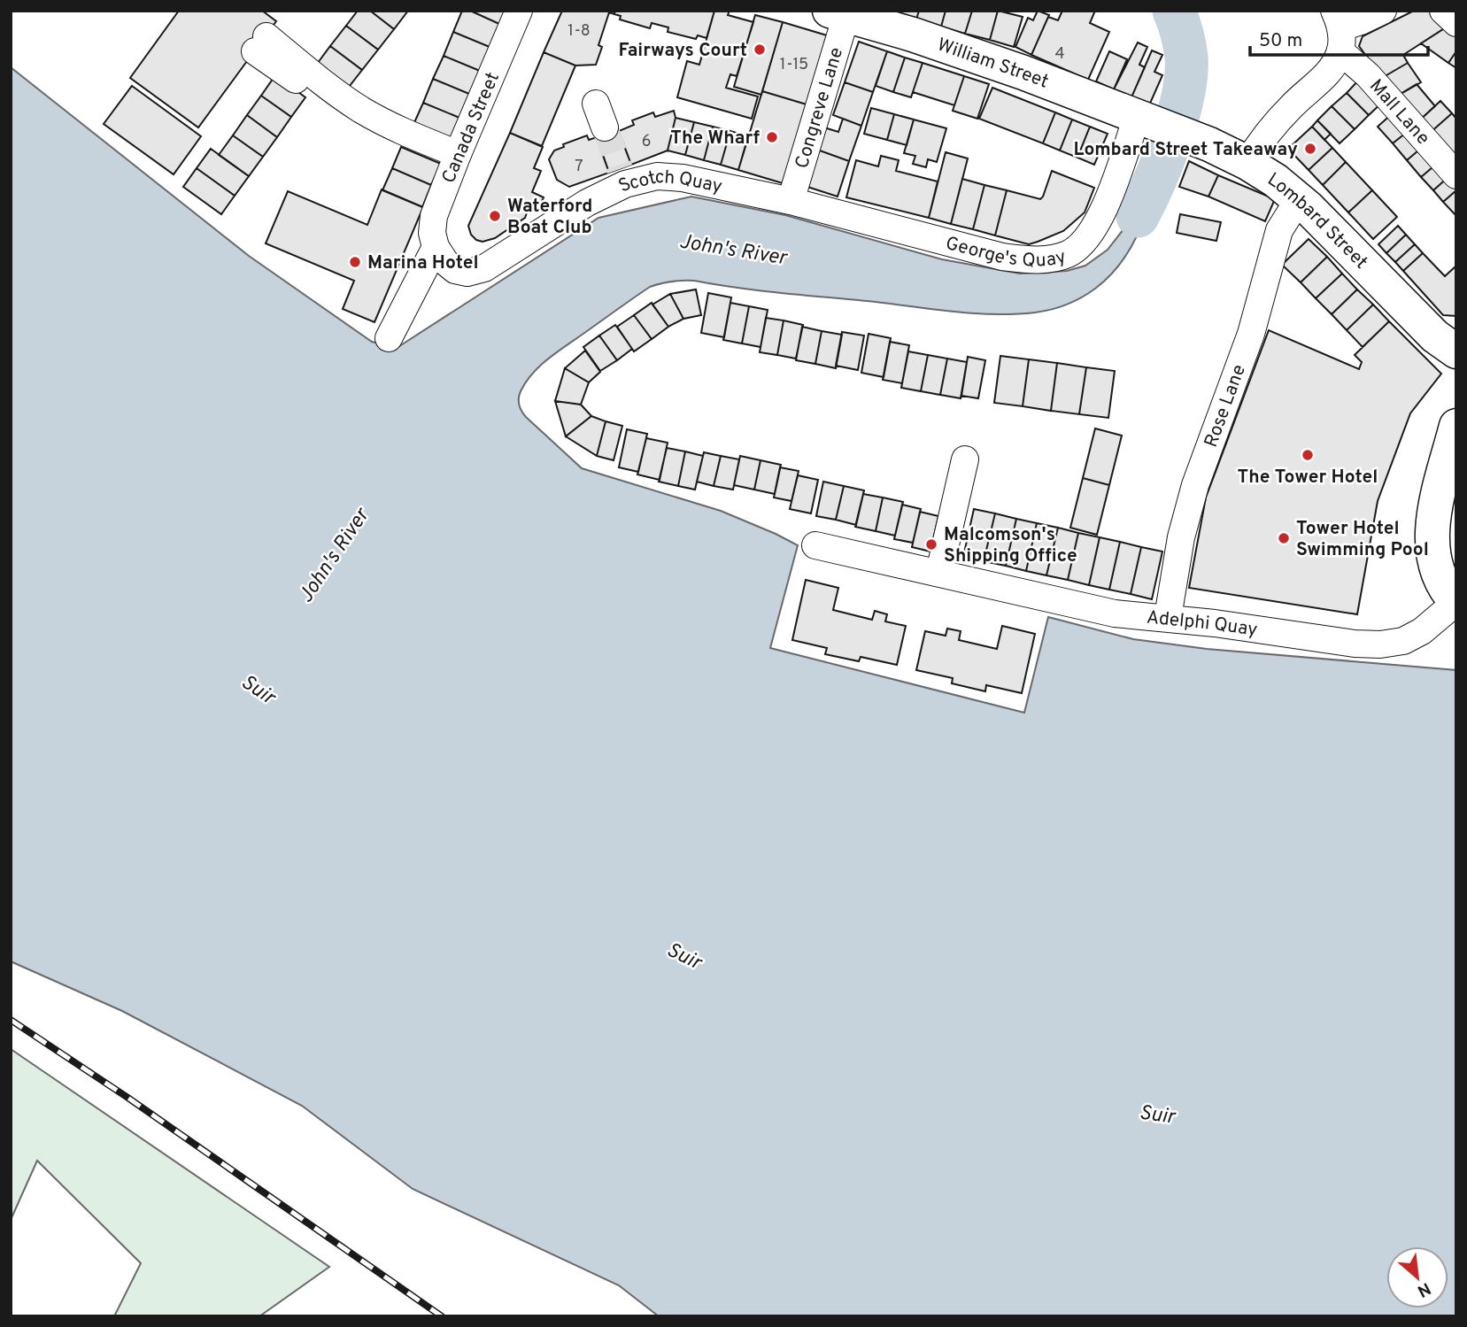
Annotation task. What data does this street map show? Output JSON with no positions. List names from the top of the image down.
{
  "streets": {
    "main road": ["William Street", "Lombard Street"],
    "street": [
      "Congreve Lane",
      "Mall Lane",
      "Canada Street",
      "Scotch Quay",
      "George's Quay",
      "Rose Lane",
      "Adelphi Quay"
    ]
  },
  "crossings": [
    ["William Street", "Congreve Lane"],
    ["William Street", "Lombard Street"],
    ["William Street", "George's Quay"],
    ["Congreve Lane", "Scotch Quay"],
    ["Congreve Lane", "George's Quay"],
    ["Canada Street", "Scotch Quay"],
    ["Scotch Quay", "George's Quay"],
    ["Lombard Street", "George's Quay"],
    ["Lombard Street", "Rose Lane"],
    ["Rose Lane", "Adelphi Quay"]
  ],
  "water": ["John's River", "Suir"],
  "places": [
    "Fairways Court",
    "The Wharf",
    "Lombard Street Takeaway",
    "Waterford Boat Club",
    "Marina Hotel",
    "The Tower Hotel",
    "Tower Hotel Swimming Pool",
    "Malcomson's Shipping Office"
  ],
  "house_numbers": [
    "1-8",
    "4",
    "1-15",
    "6",
    "7"
  ],
  "scale_bar": "50 m",
  "north": "bottom right"
}
